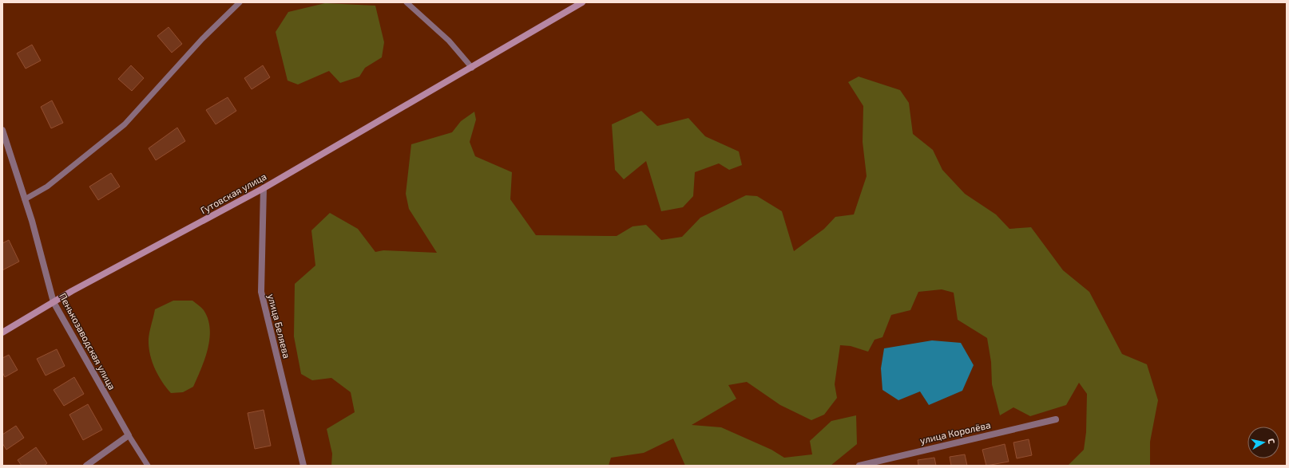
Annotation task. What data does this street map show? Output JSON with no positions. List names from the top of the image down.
{
  "streets": {
    "street": [
      "Гутовская улица",
      "улица Беляева",
      "Пенькозаводская улица",
      "улица Королёва"
    ]
  },
  "crossings": [
    ["Гутовская улица", "улица Беляева"],
    ["Гутовская улица", "Пенькозаводская улица"]
  ],
  "north": "right"
}
